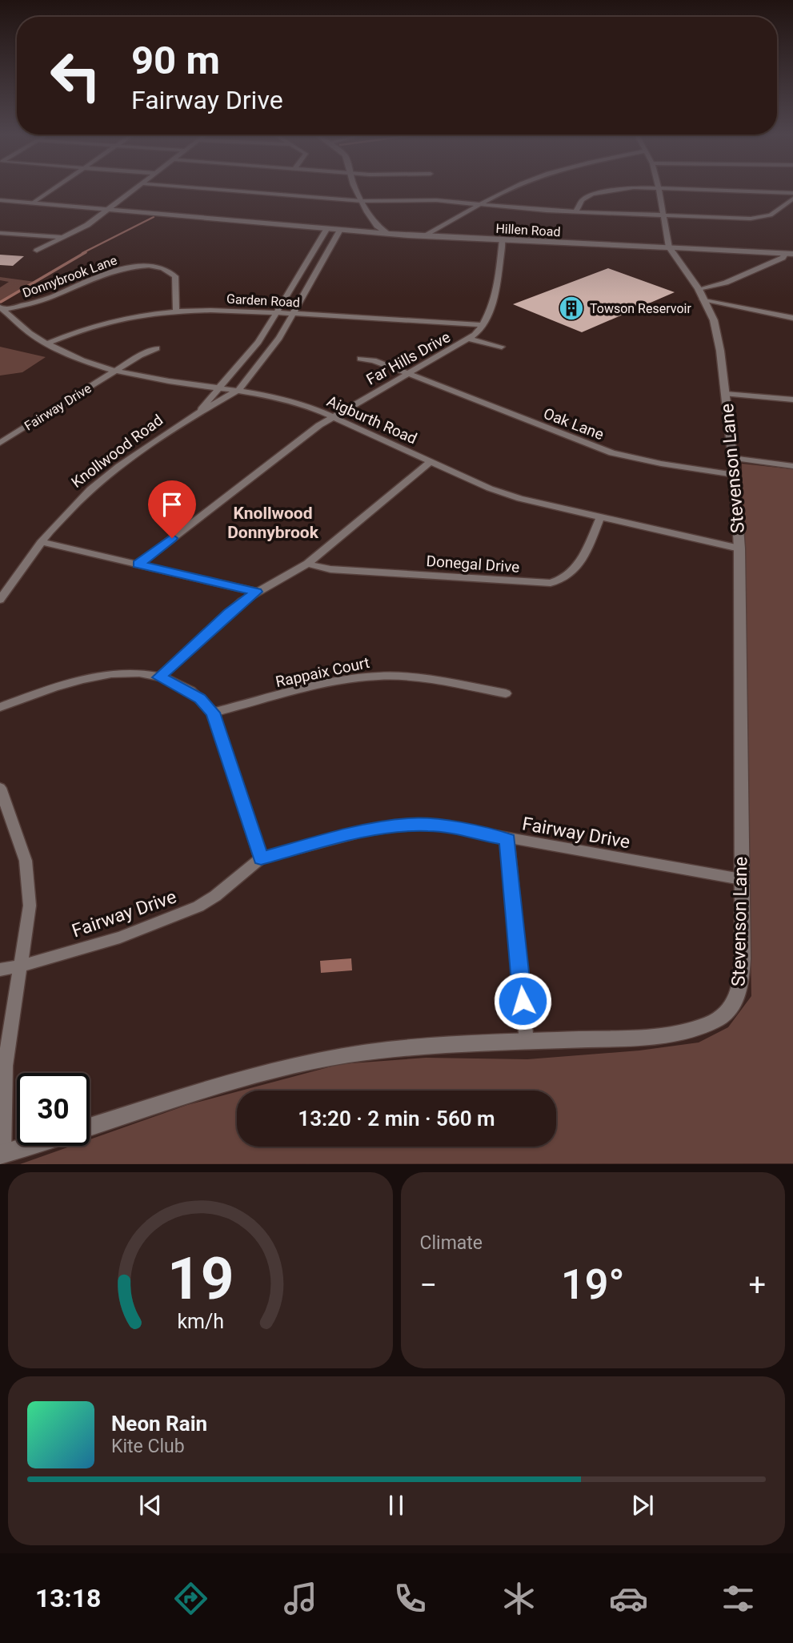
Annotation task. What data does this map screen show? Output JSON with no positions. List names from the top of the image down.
{
  "streets": {
    "street": [
      "Hillen Road",
      "Donnybrook Lane",
      "Garden Road",
      "Far Hills Drive",
      "Fairway Drive",
      "Aigburth Road",
      "Oak Lane",
      "Knollwood Road",
      "Stevenson Lane",
      "Donegal Drive",
      "Rappaix Court"
    ]
  },
  "crossings": [
    ["Hillen Road", "Far Hills Drive"],
    ["Hillen Road", "Knollwood Road"],
    ["Hillen Road", "Stevenson Lane"],
    ["Donnybrook Lane", "Garden Road"],
    ["Donnybrook Lane", "Aigburth Road"],
    ["Garden Road", "Far Hills Drive"],
    ["Garden Road", "Aigburth Road"],
    ["Garden Road", "Knollwood Road"],
    ["Far Hills Drive", "Aigburth Road"],
    ["Far Hills Drive", "Oak Lane"],
    ["Fairway Drive", "Aigburth Road"],
    ["Fairway Drive", "Stevenson Lane"],
    ["Aigburth Road", "Knollwood Road"],
    ["Aigburth Road", "Stevenson Lane"],
    ["Aigburth Road", "Donegal Drive"],
    ["Oak Lane", "Stevenson Lane"]
  ],
  "districts": ["Knollwood Donnybrook"],
  "places": {
    "building": ["Towson Reservoir"]
  },
  "page": {
    "turn": ["90 m", "Fairway Drive"],
    "limit": "30",
    "trip": "13:20 · 2 min · 560 m",
    "tile": "Climate",
    "heat": ["−", "19°", "+"],
    "song": ["Neon Rain", "Kite Club"],
    "tabs": "13:18",
    "gauge": ["19", "km/h"]
  }
}
